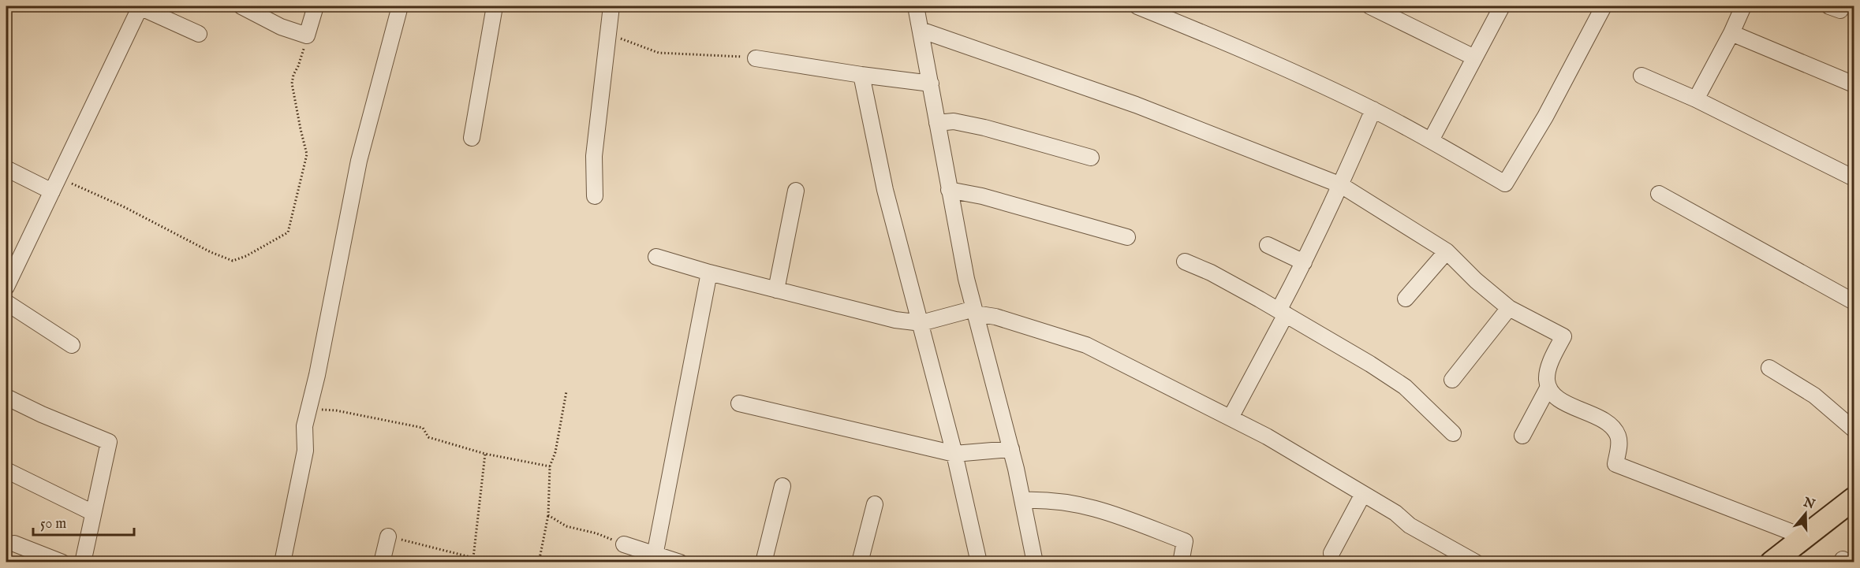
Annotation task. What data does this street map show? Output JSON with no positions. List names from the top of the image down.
{
  "scale_bar": "50 m",
  "north": "top"
}
